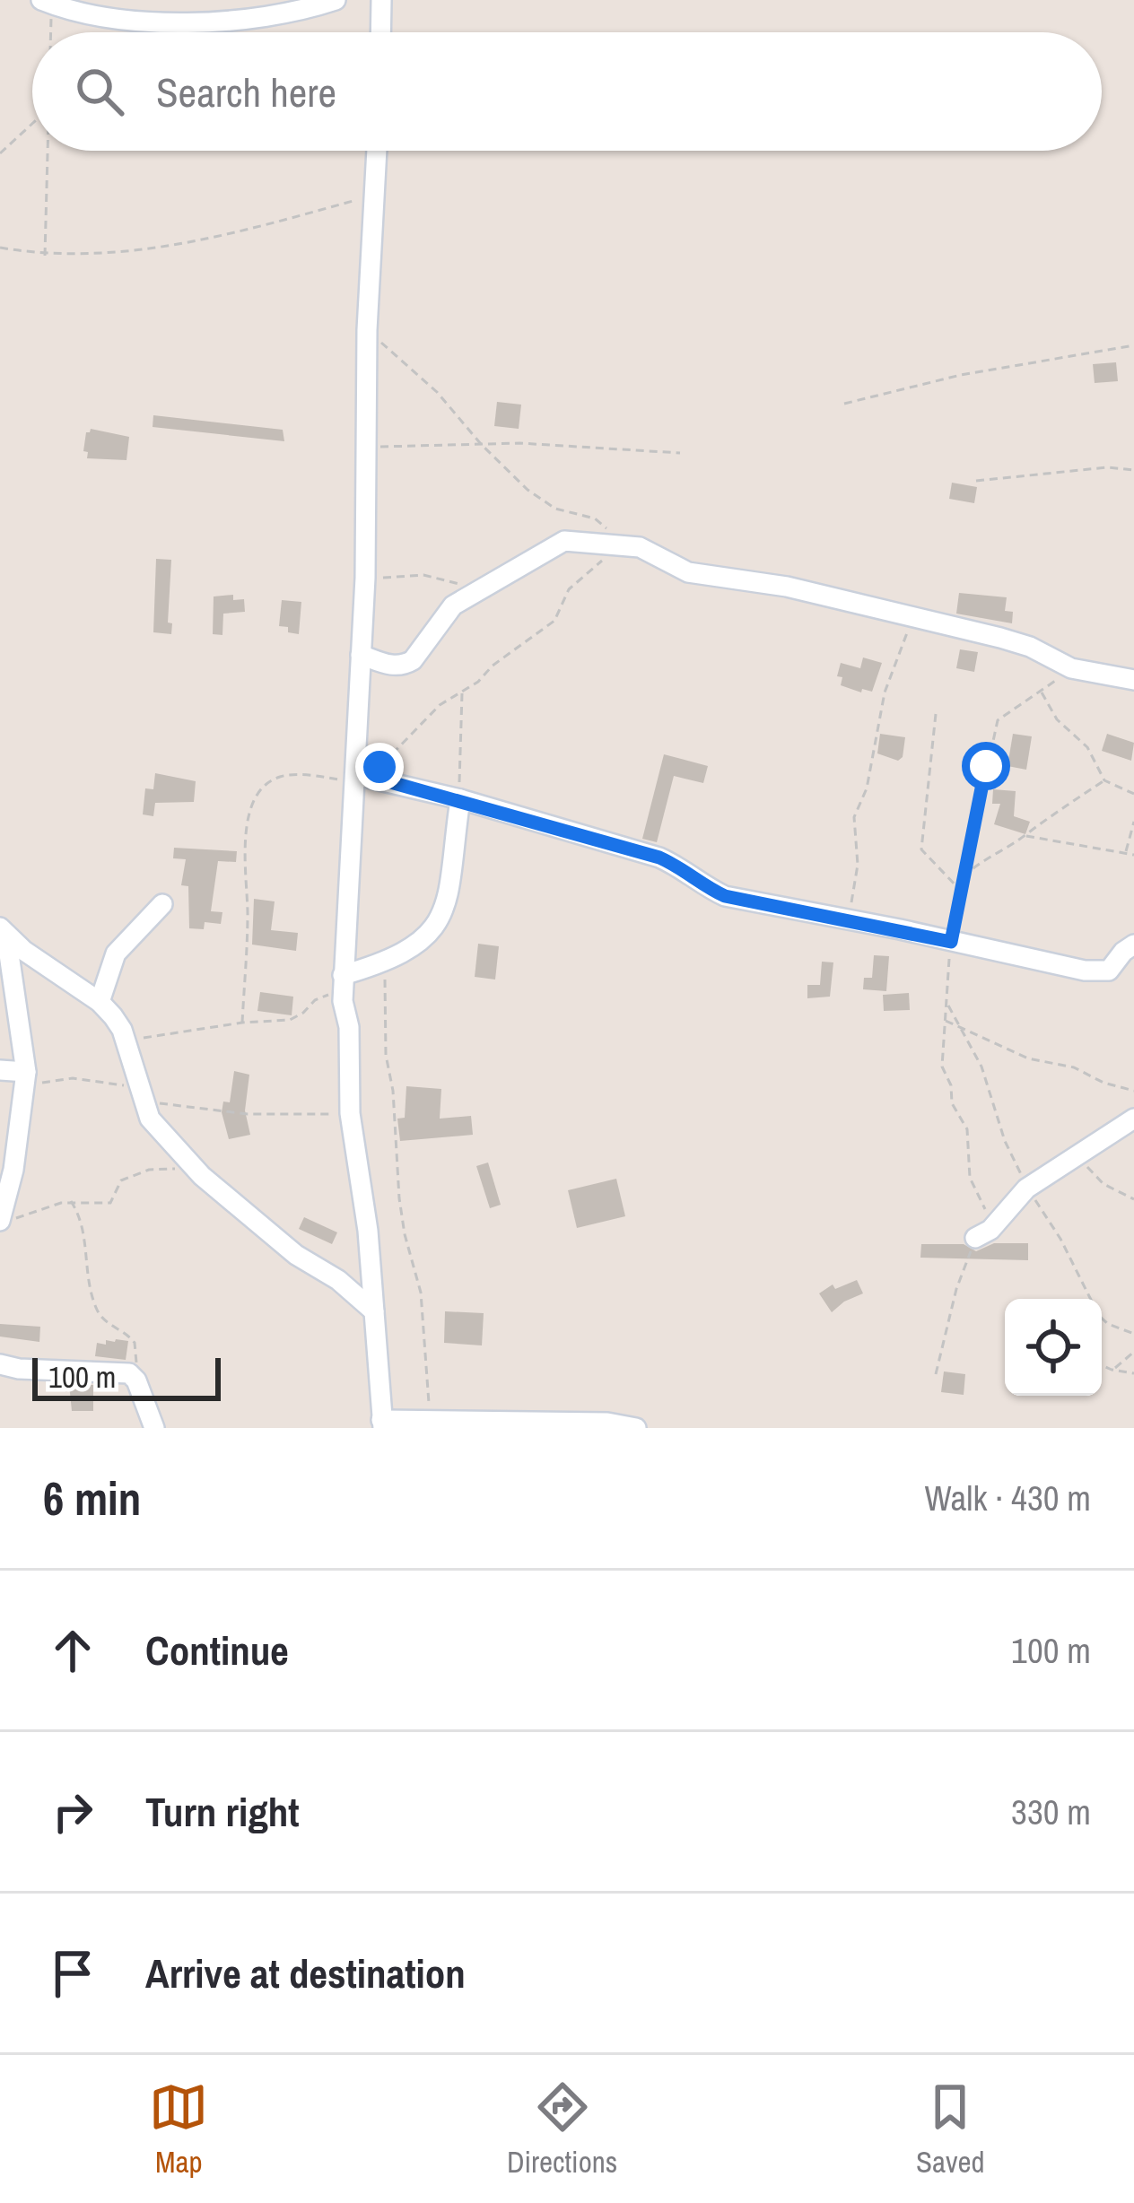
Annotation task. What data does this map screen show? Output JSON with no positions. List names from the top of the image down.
{
  "scale_bar": "100 m",
  "page": {
    "search": "Search here",
    "scale": "100 m",
    "heading": ["6 min", "Walk · 430 m"],
    "list": [
      ["Continue", "100 m"],
      ["Turn right", "330 m"],
      "Arrive at destination"
    ],
    "nav": ["Map", "Directions", "Saved"]
  }
}
